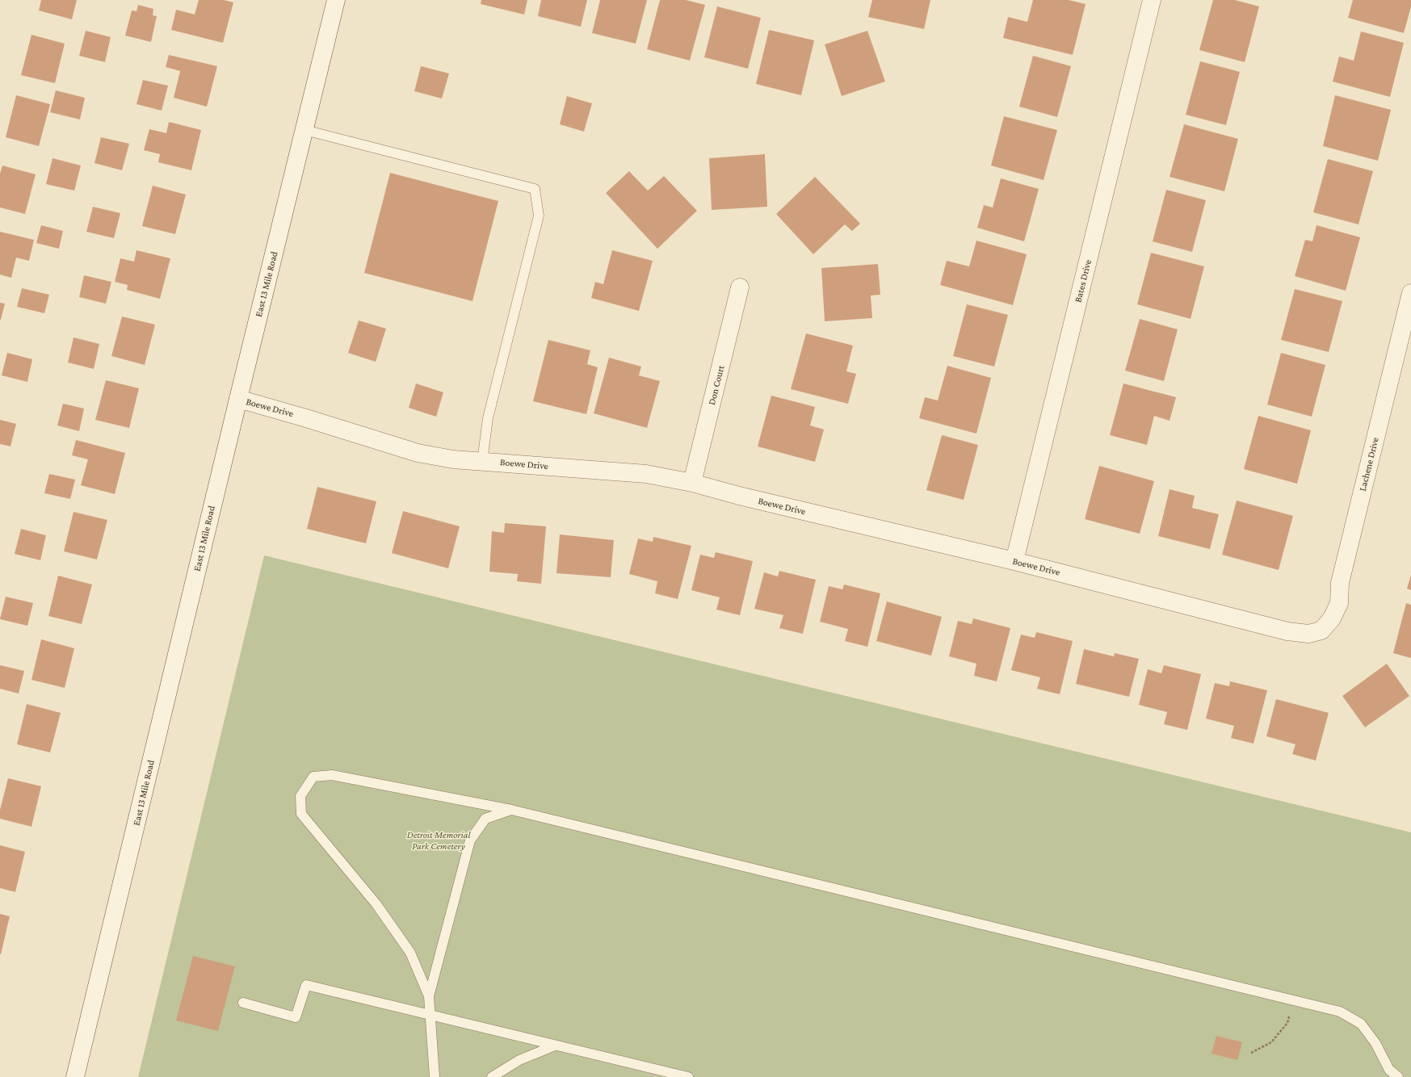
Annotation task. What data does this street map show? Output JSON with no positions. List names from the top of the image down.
{
  "streets": {
    "street": [
      "Bates Drive",
      "East 13 Mile Road",
      "Don Court",
      "Boewe Drive",
      "Lachene Drive"
    ]
  },
  "crossings": [
    ["Bates Drive", "Boewe Drive"],
    ["East 13 Mile Road", "Boewe Drive"],
    ["Don Court", "Boewe Drive"],
    ["Boewe Drive", "Lachene Drive"]
  ],
  "parks": ["Detroit Memorial Park Cemetery"]
}
